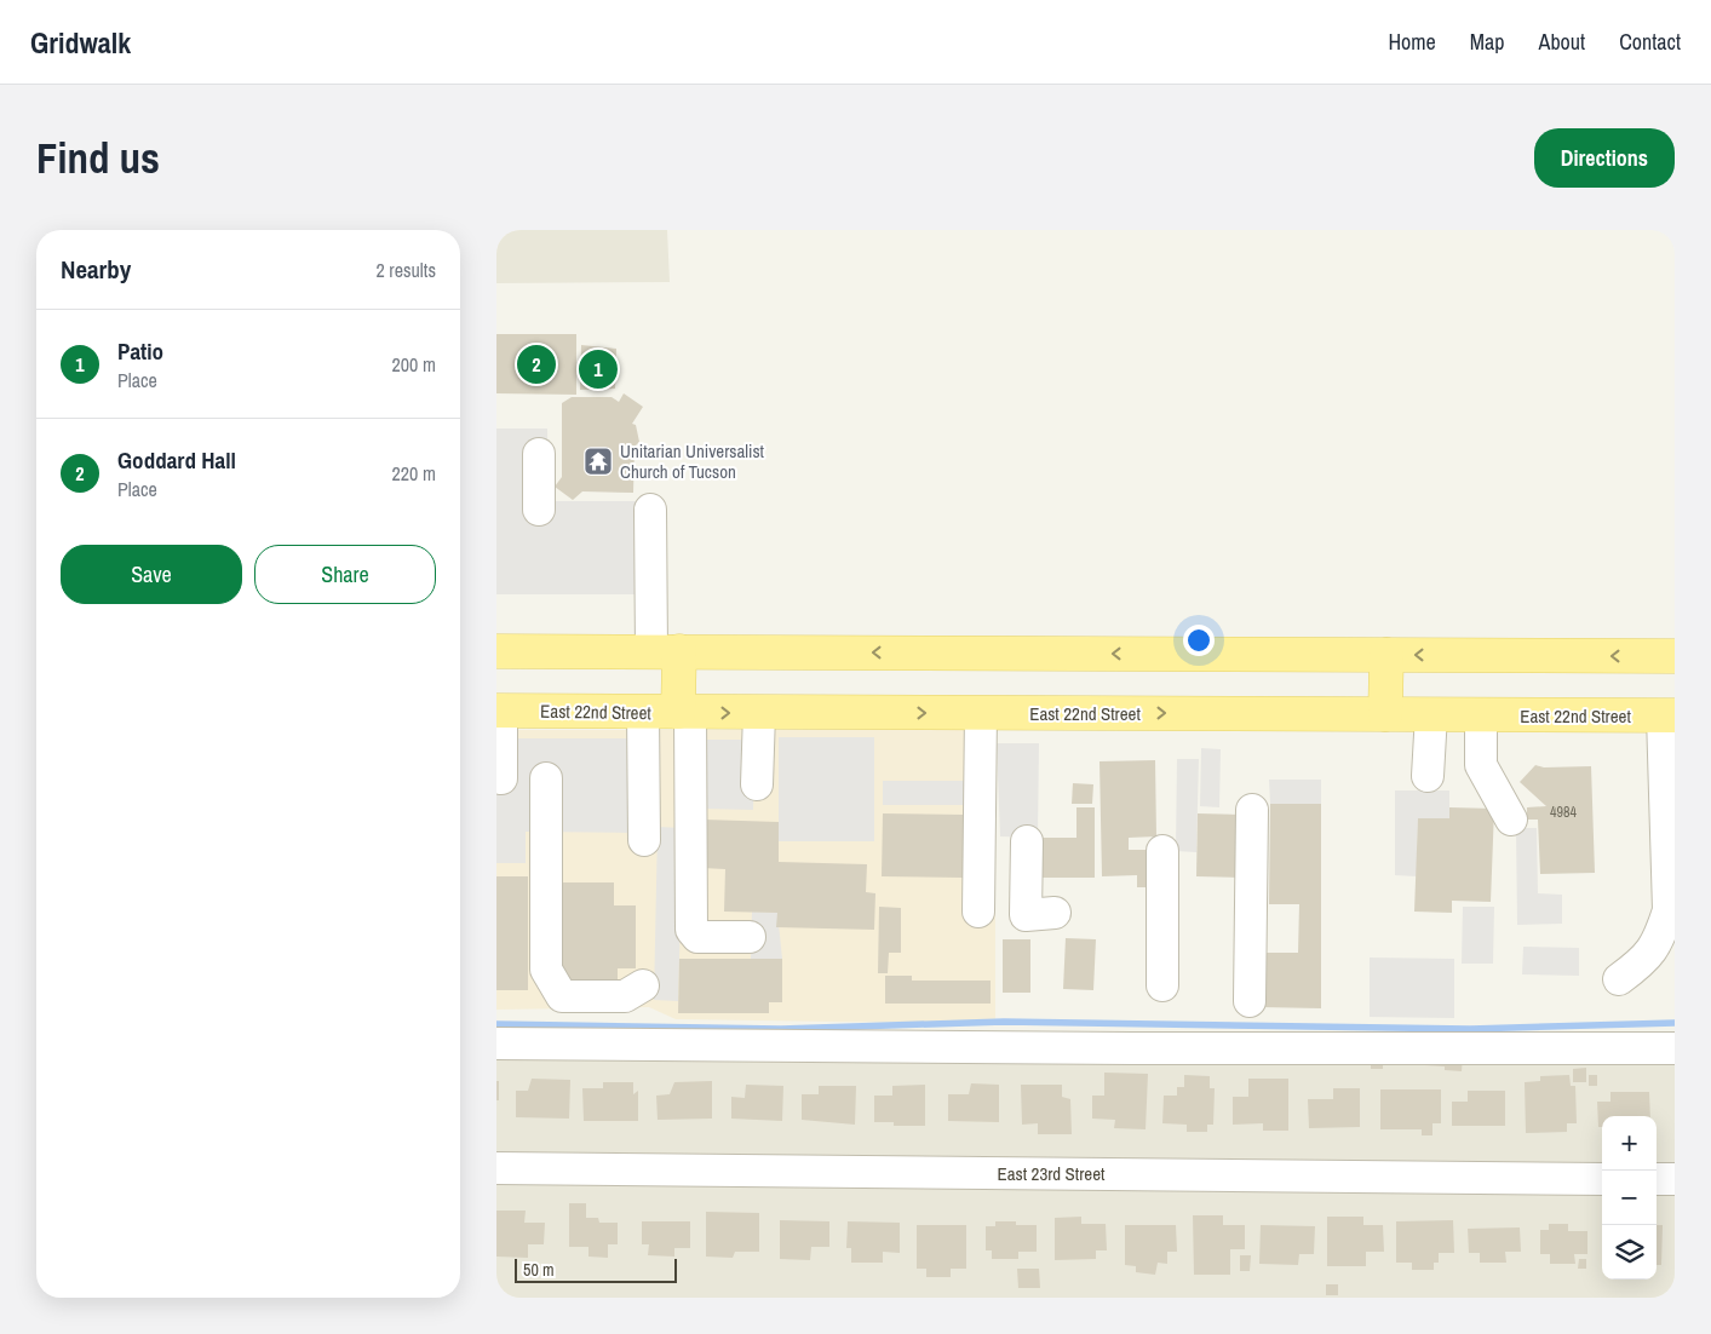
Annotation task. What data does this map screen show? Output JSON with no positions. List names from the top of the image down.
{
  "streets": {
    "main road": ["East 22nd Street"],
    "street": ["East 23rd Street"]
  },
  "places": {
    "temple": ["Unitarian Universalist Church of Tucson"]
  },
  "house_numbers": ["4984"],
  "scale_bar": "50 m",
  "page": {
    "header": "Gridwalk",
    "nav": [
      "Home",
      "Map",
      "About",
      "Contact"
    ],
    "buttons": [
      "Directions",
      ["Save", "Share"]
    ],
    "title": "Find us",
    "heading": ["Nearby", "2 results"],
    "list": [
      {
        "mark": "1",
        "name": "Patio",
        "note": "Place",
        "value": "200 m"
      },
      {
        "mark": "2",
        "name": "Goddard Hall",
        "note": "Place",
        "value": "220 m"
      }
    ],
    "pins": ["2", "1"],
    "map_buttons": ["+", "−"],
    "scale": "50 m"
  }
}
